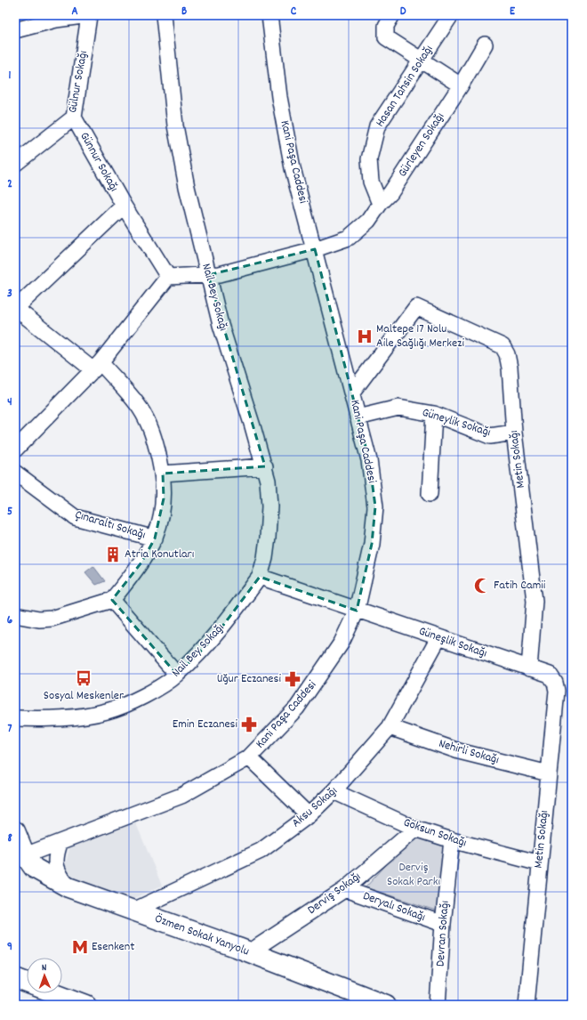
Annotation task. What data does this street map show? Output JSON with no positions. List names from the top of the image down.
{
  "streets": {
    "main road": ["Özmen Sokak Yanyolu"],
    "street": [
      "Gülnur Sokağı",
      "Hasan Tahsin Sokağı",
      "Gürleyen Sokağı",
      "Günnur Sokağı",
      "Kani Paşa Caddesi",
      "Nail Bey Sokağı",
      "Güneylik Sokağı",
      "Metin Sokağı",
      "Çınaraltı Sokağı",
      "Güneşlik Sokağı",
      "Nehirli Sokağı",
      "Aksu Sokağı",
      "Göksun Sokağı",
      "Derviş Sokağı",
      "Deryalı Sokağı",
      "Devran Sokağı"
    ]
  },
  "crossings": [
    ["Gülnur Sokağı", "Günnur Sokağı"],
    ["Hasan Tahsin Sokağı", "Gürleyen Sokağı"],
    ["Gürleyen Sokağı", "Kani Paşa Caddesi"],
    ["Kani Paşa Caddesi", "Güneylik Sokağı"],
    ["Kani Paşa Caddesi", "Metin Sokağı"],
    ["Kani Paşa Caddesi", "Güneşlik Sokağı"],
    ["Kani Paşa Caddesi", "Özmen Sokak Yanyolu"],
    ["Güneylik Sokağı", "Metin Sokağı"],
    ["Metin Sokağı", "Güneşlik Sokağı"],
    ["Metin Sokağı", "Nehirli Sokağı"],
    ["Metin Sokağı", "Göksun Sokağı"],
    ["Güneşlik Sokağı", "Aksu Sokağı"],
    ["Nehirli Sokağı", "Aksu Sokağı"],
    ["Aksu Sokağı", "Göksun Sokağı"],
    ["Aksu Sokağı", "Özmen Sokak Yanyolu"],
    ["Göksun Sokağı", "Derviş Sokağı"],
    ["Göksun Sokağı", "Devran Sokağı"],
    ["Derviş Sokağı", "Deryalı Sokağı"],
    ["Derviş Sokağı", "Özmen Sokak Yanyolu"],
    ["Deryalı Sokağı", "Devran Sokağı"]
  ],
  "parks": ["Derviş Sokak Parkı"],
  "places": {
    "hospital": ["Maltepe 17 Nolu Aile Sağlığı Merkezi"],
    "building": ["Atria Konutları"],
    "mosque": ["Fatih Camii"],
    "bus stop": ["Sosyal Meskenler"],
    "pharmacy": ["Uğur Eczanesi", "Emin Eczanesi"],
    "metro station": ["Esenkent"]
  },
  "north": "top",
  "grid": {
    "columns": [
      "A",
      "B",
      "C",
      "D",
      "E"
    ],
    "rows": [
      "1",
      "2",
      "3",
      "4",
      "5",
      "6",
      "7",
      "8",
      "9"
    ]
  }
}
